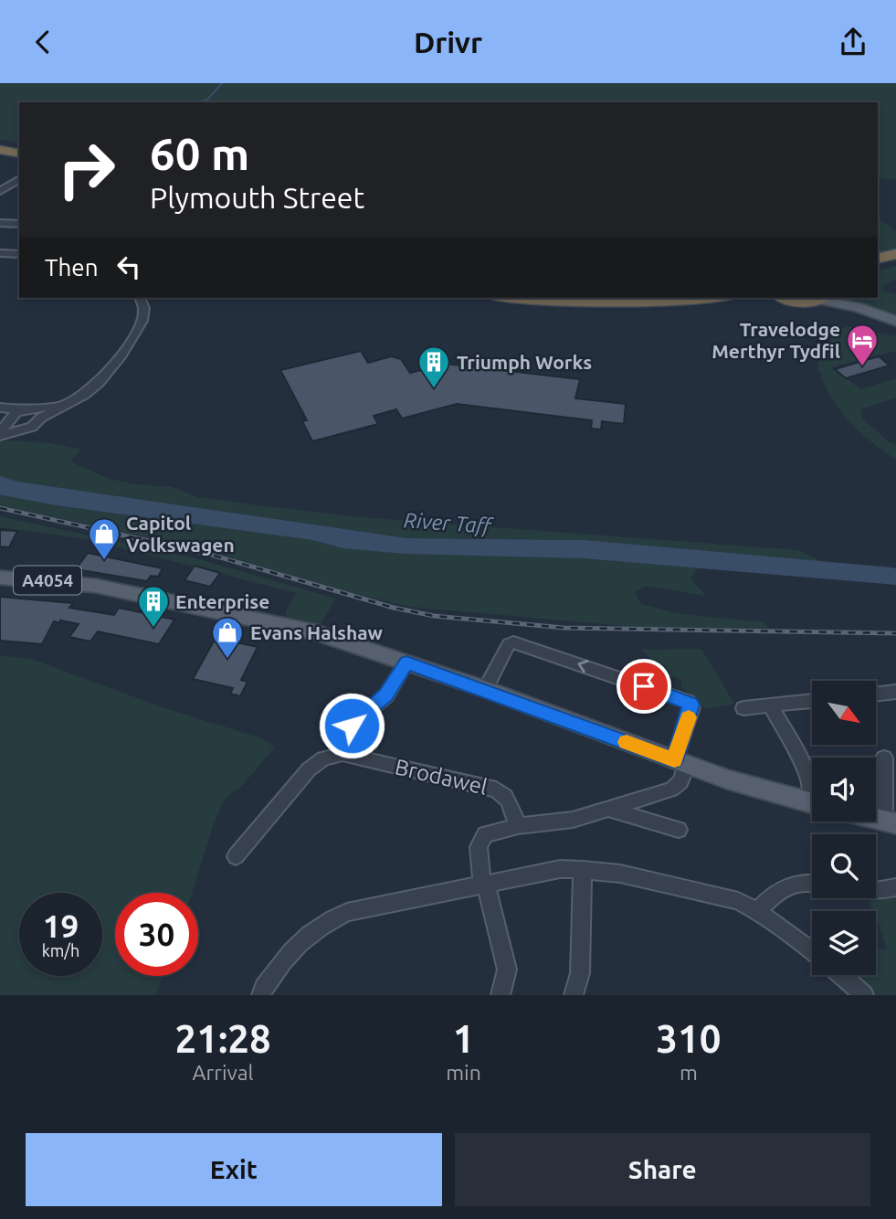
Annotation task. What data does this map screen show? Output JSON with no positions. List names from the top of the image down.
{
  "streets": {
    "main road": ["A4054"],
    "street": ["Brodawel"]
  },
  "water": ["River Taff"],
  "places": {
    "hotel": ["Travelodge Merthyr Tydfil"],
    "building": ["Triumph Works", "Enterprise"],
    "shop": ["Capitol Volkswagen", "Evans Halshaw"]
  },
  "north": "bottom right",
  "page": {
    "header": "Drivr",
    "turn": ["60 m", "Plymouth Street"],
    "then": "Then",
    "speed": "19 km/h",
    "limit": "30",
    "eta": [
      "21:28",
      "Arrival",
      "1",
      "min",
      "310",
      "m"
    ],
    "buttons": ["Exit", "Share"]
  }
}
